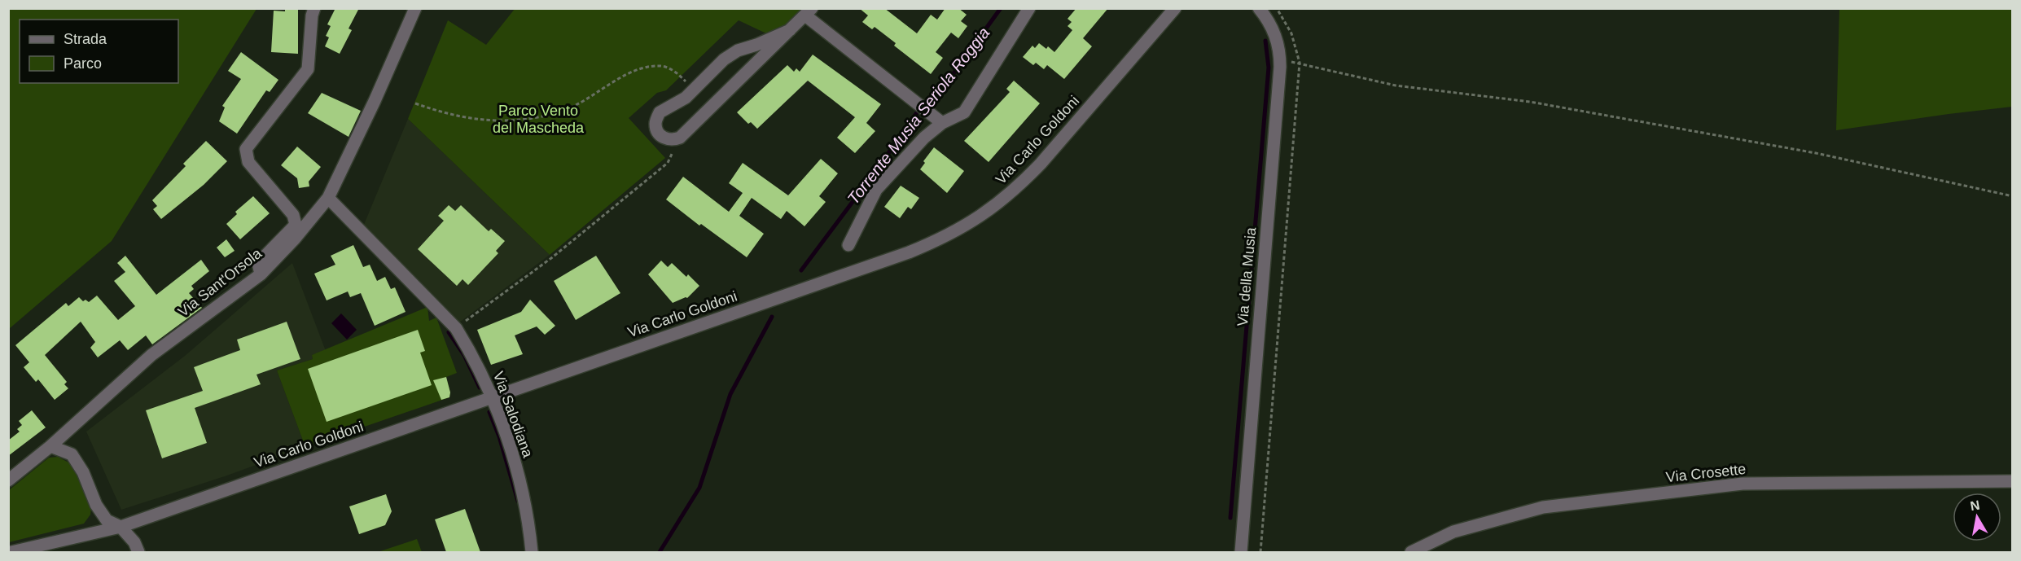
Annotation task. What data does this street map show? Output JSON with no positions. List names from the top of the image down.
{
  "streets": {
    "street": [
      "Via Carlo Goldoni",
      "Via della Musia",
      "Via Sant'Orsola",
      "Via Salodiana",
      "Via Crosette"
    ]
  },
  "crossings": [
    ["Via Carlo Goldoni", "Via Salodiana"],
    ["Via Sant'Orsola", "Via Salodiana"]
  ],
  "water": ["Torrente Musia Seriola Roggia"],
  "parks": ["Parco Vento del Mascheda"],
  "legend": ["Strada", "Parco"],
  "north": "top"
}
